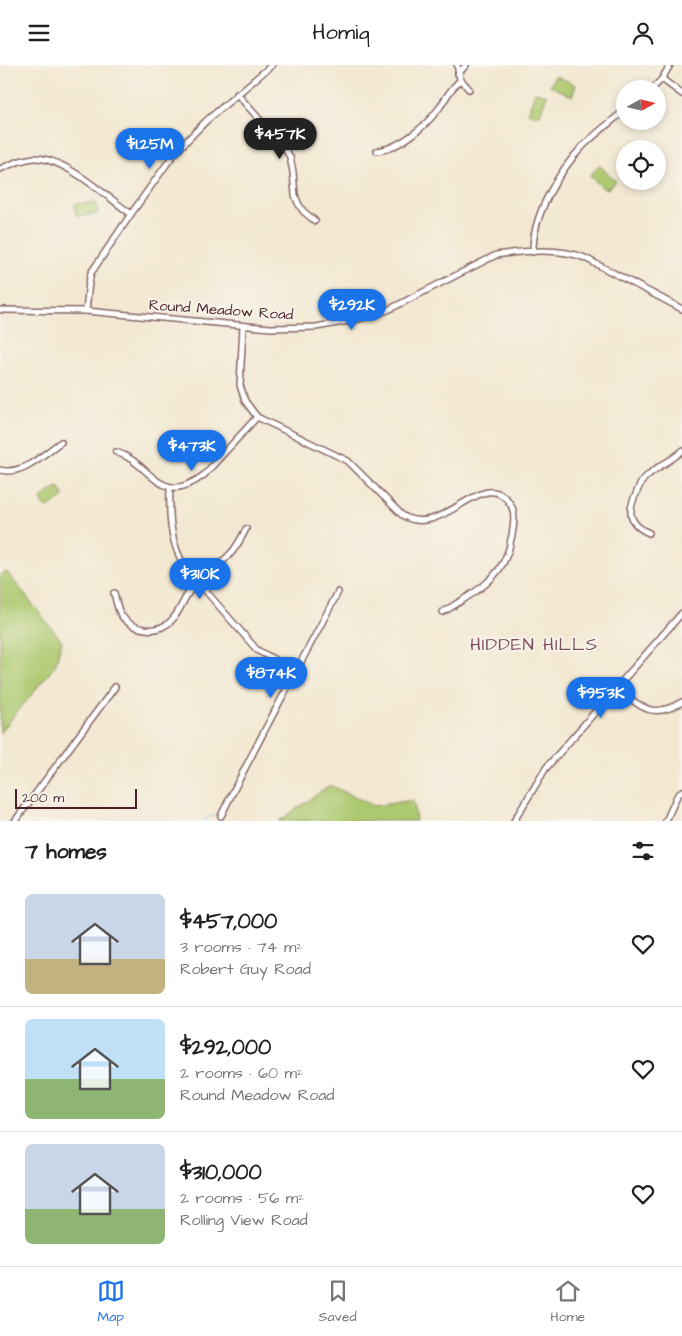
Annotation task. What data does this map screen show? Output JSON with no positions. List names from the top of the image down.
{
  "streets": {
    "street": ["Round Meadow Road"]
  },
  "districts": ["HIDDEN HILLS"],
  "scale_bar": "200 m",
  "north": "right",
  "page": {
    "header": "Homiq",
    "price": [
      "$457K",
      "$1.25M",
      "$292K",
      "$473K",
      "$310K",
      "$874K",
      "$953K"
    ],
    "scale": "200 m",
    "heading": "7 homes",
    "list": [
      {
        "name": "$457,000",
        "note": "3 rooms · 74 m² · Robert Guy Road"
      },
      {
        "name": "$292,000",
        "note": "2 rooms · 60 m² · Round Meadow Road"
      },
      {
        "name": "$310,000",
        "note": "2 rooms · 56 m² · Rolling View Road"
      }
    ],
    "tabs": ["Map", "Saved", "Home"]
  }
}
